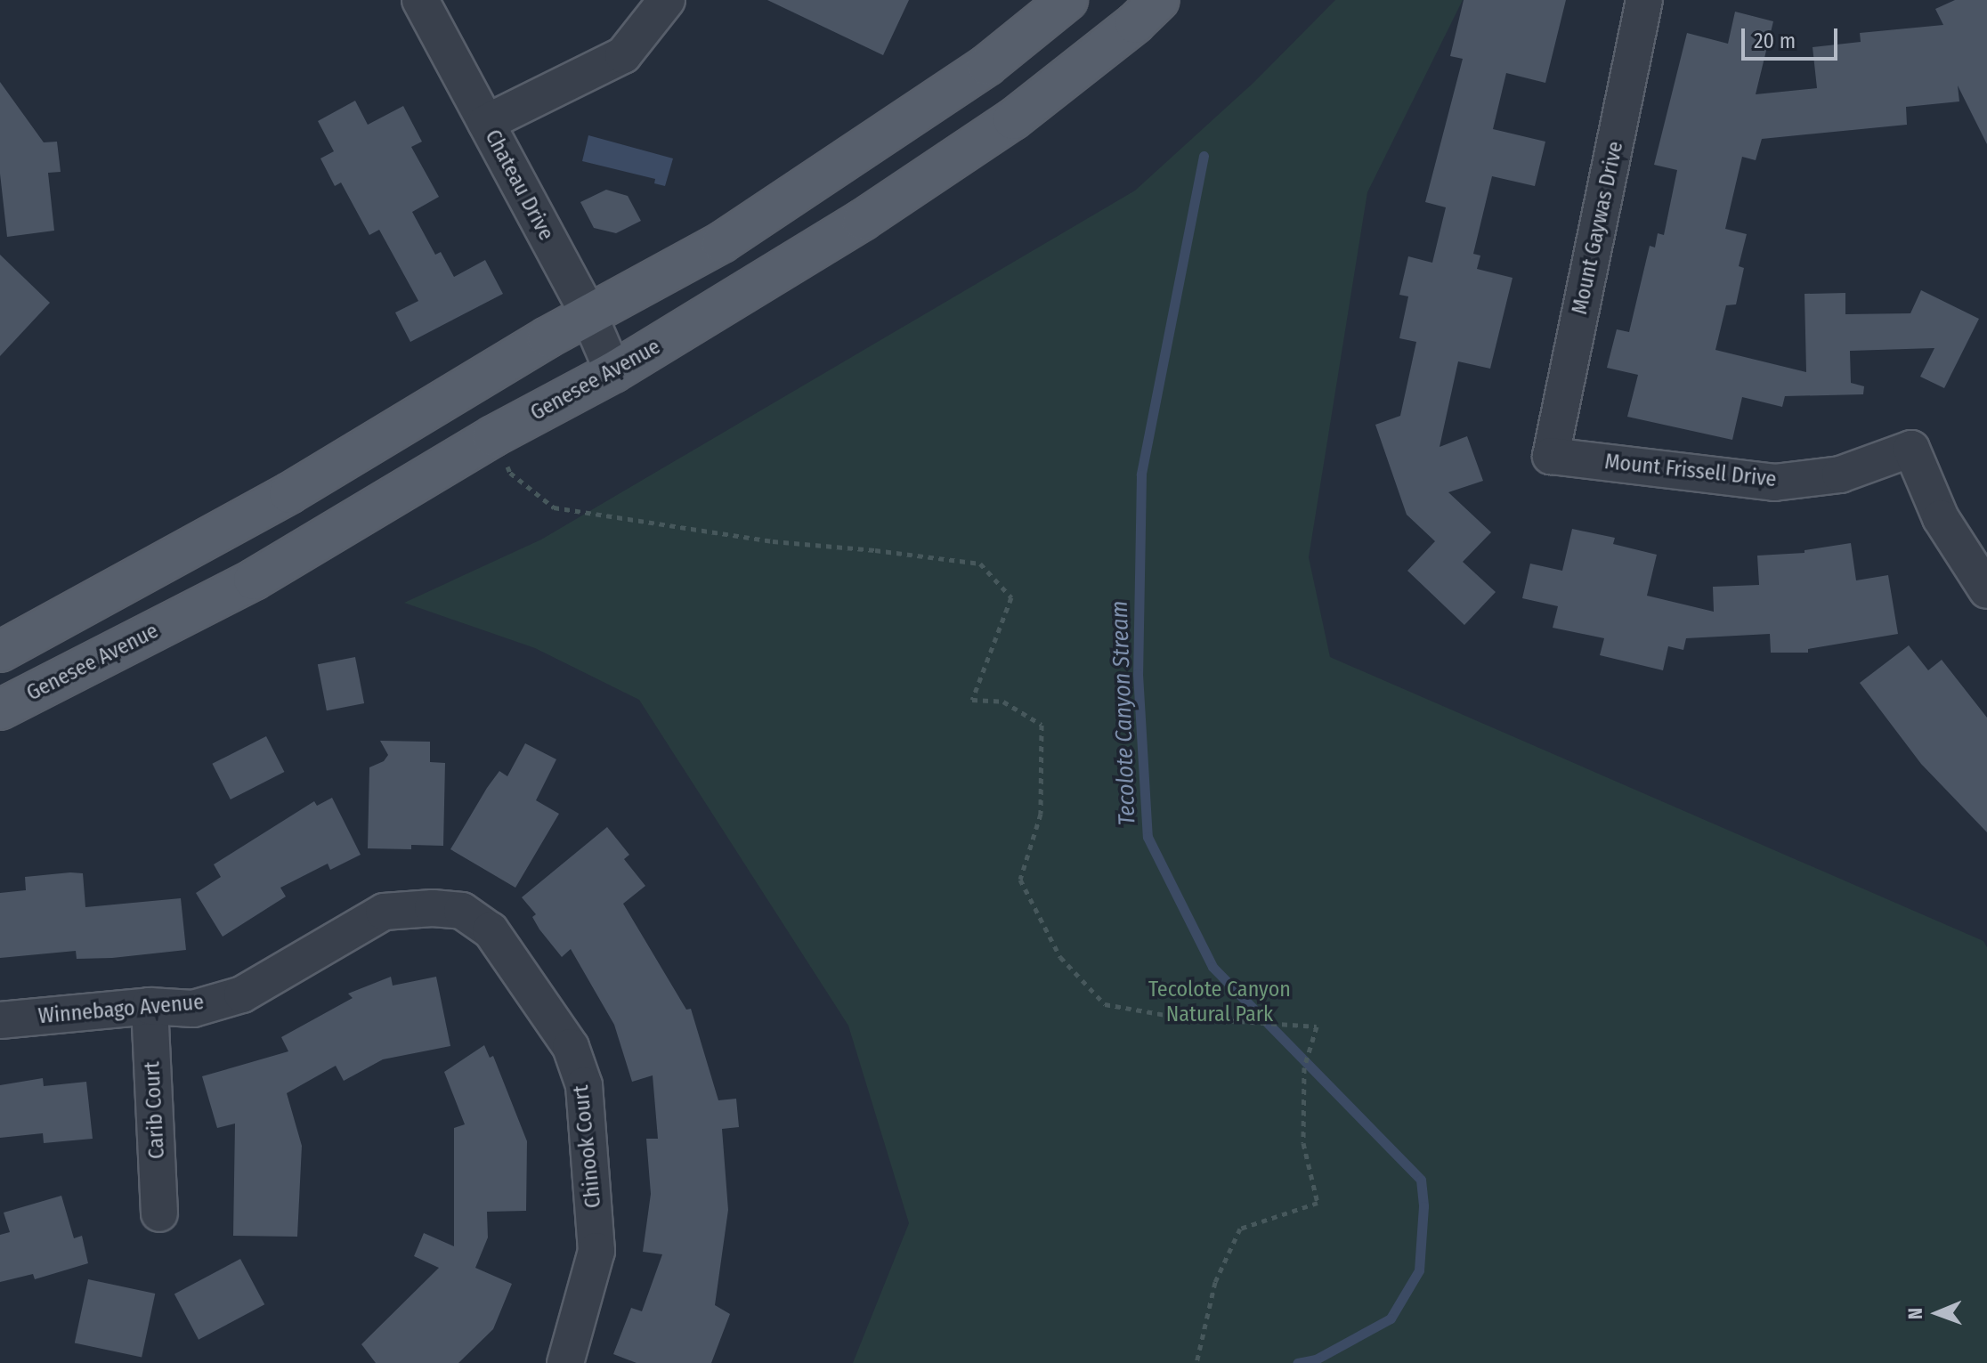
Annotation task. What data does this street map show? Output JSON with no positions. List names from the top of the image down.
{
  "streets": {
    "main road": ["Genesee Avenue"],
    "street": [
      "Chateau Drive",
      "Mount Gaywas Drive",
      "Mount Frissell Drive",
      "Winnebago Avenue",
      "Carib Court",
      "Chinook Court"
    ]
  },
  "crossings": [
    ["Chateau Drive", "Genesee Avenue"],
    ["Mount Gaywas Drive", "Mount Frissell Drive"],
    ["Winnebago Avenue", "Carib Court"],
    ["Winnebago Avenue", "Chinook Court"]
  ],
  "water": ["Tecolote Canyon Stream"],
  "parks": ["Tecolote Canyon Natural Park"],
  "scale_bar": "20 m",
  "north": "left"
}
